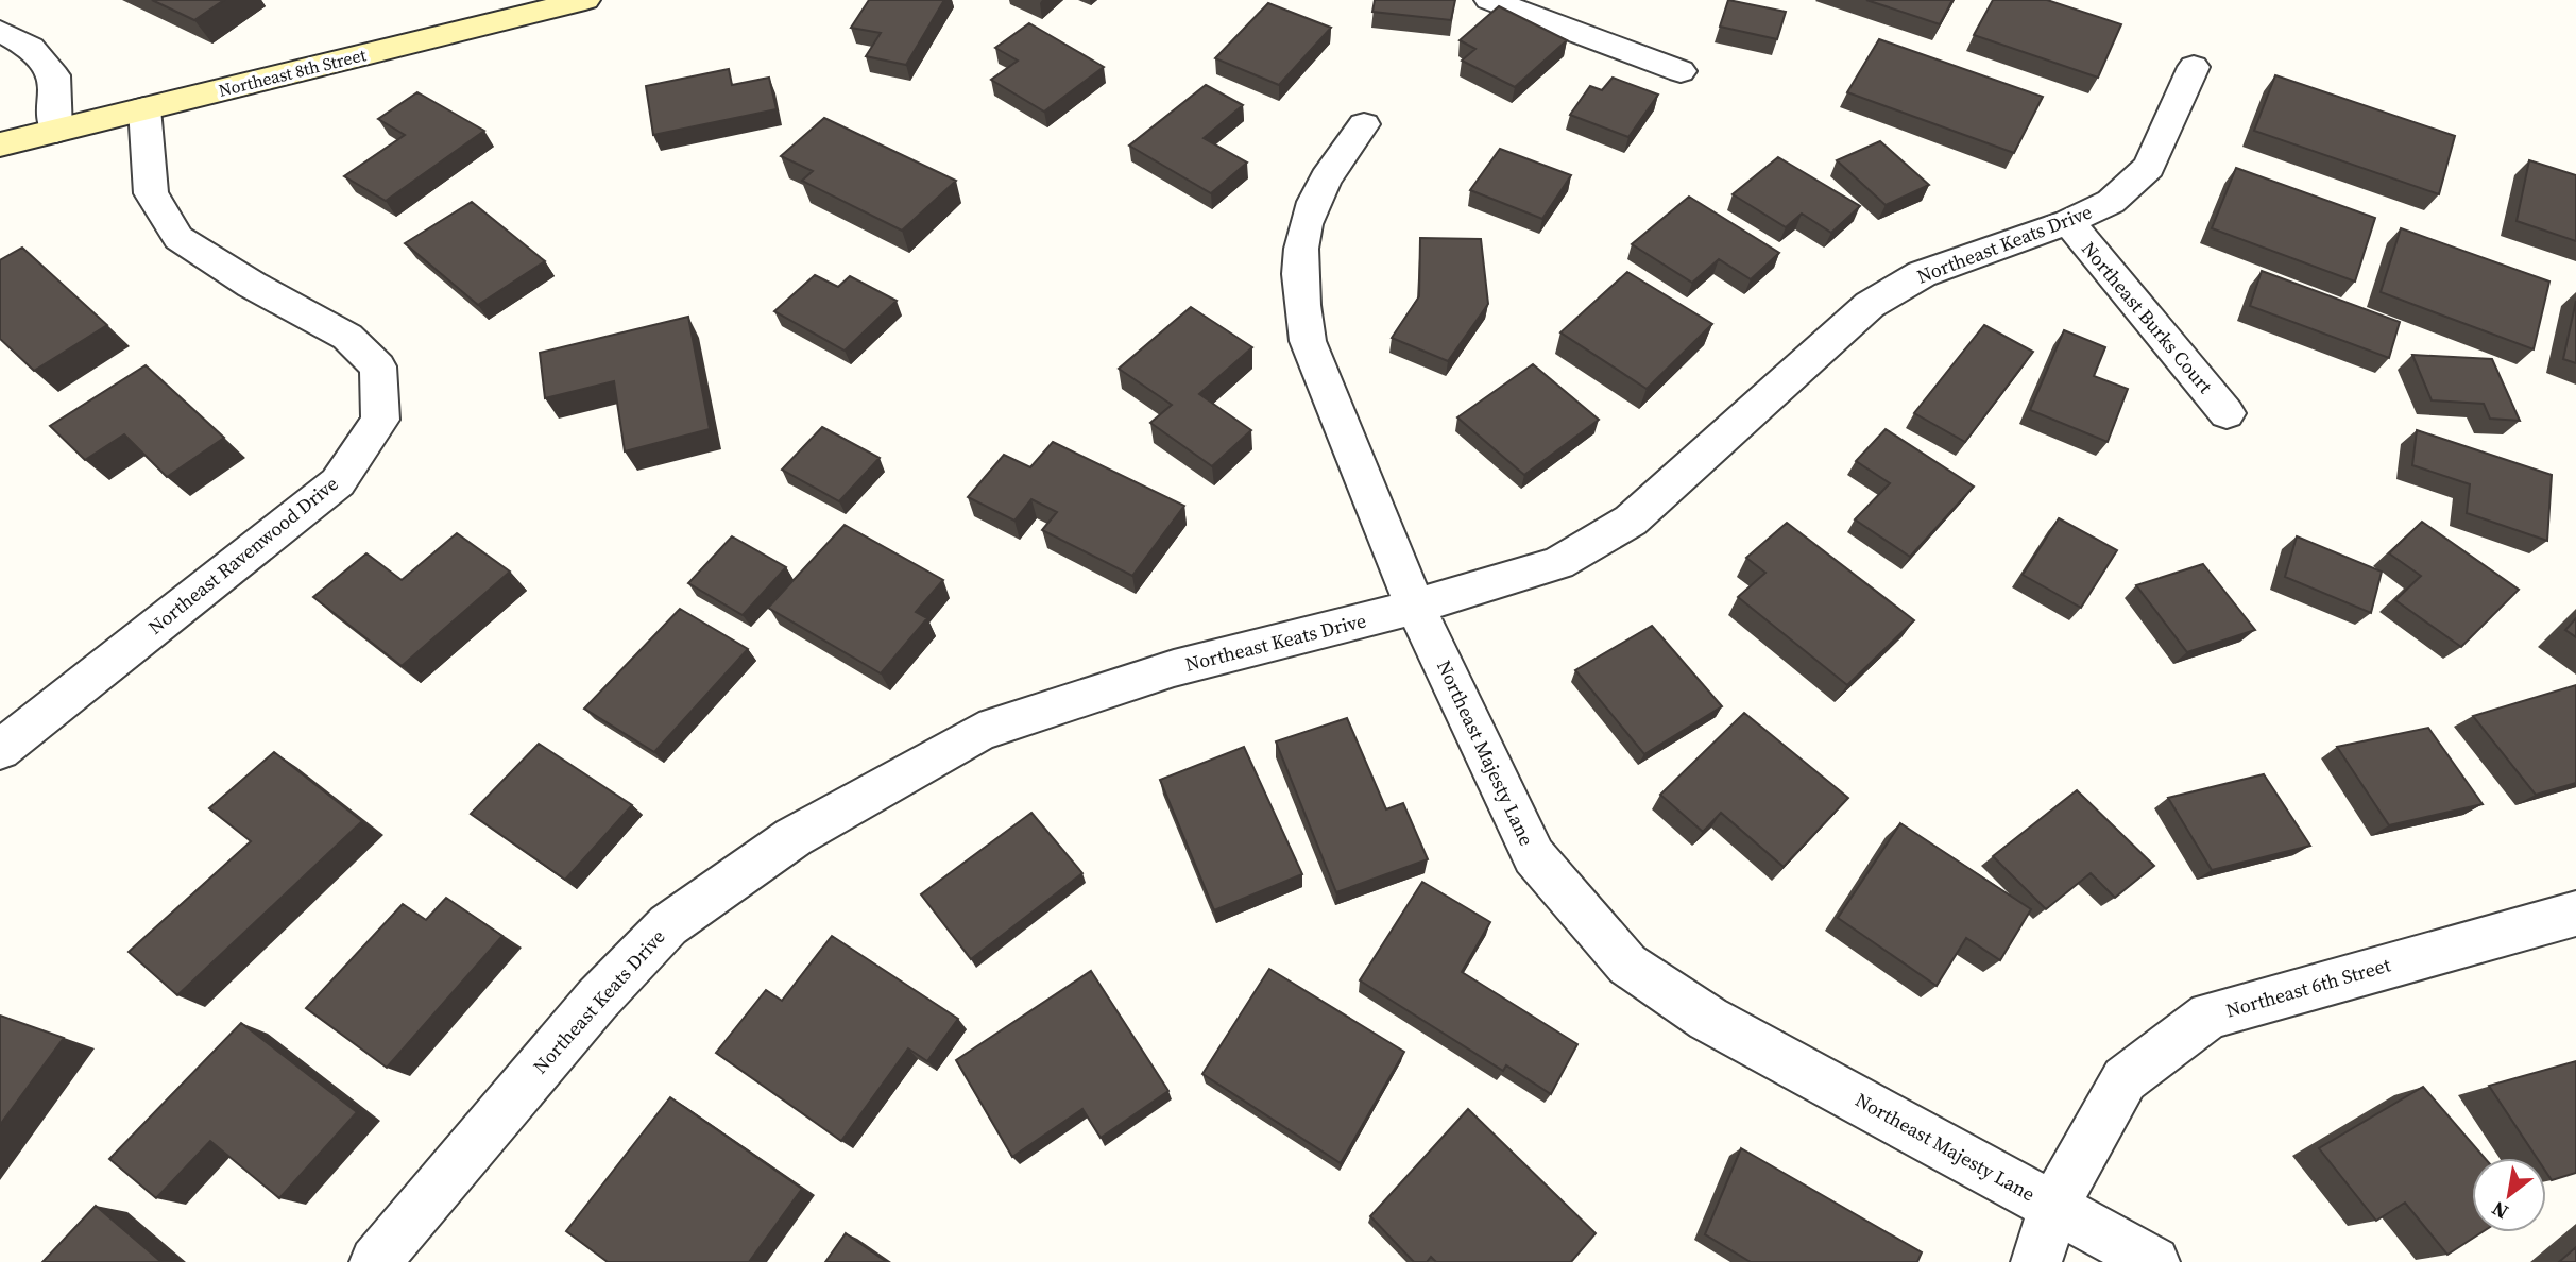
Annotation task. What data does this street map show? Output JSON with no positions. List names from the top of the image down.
{
  "streets": {
    "main road": ["Northeast 8th Street"],
    "street": [
      "Northeast Keats Drive",
      "Northeast Burks Court",
      "Northeast Ravenwood Drive",
      "Northeast Majesty Lane",
      "Northeast 6th Street"
    ]
  },
  "crossings": [
    ["Northeast 8th Street", "Northeast Ravenwood Drive"],
    ["Northeast Keats Drive", "Northeast Burks Court"],
    ["Northeast Keats Drive", "Northeast Majesty Lane"],
    ["Northeast Majesty Lane", "Northeast 6th Street"]
  ],
  "north": "bottom left"
}
